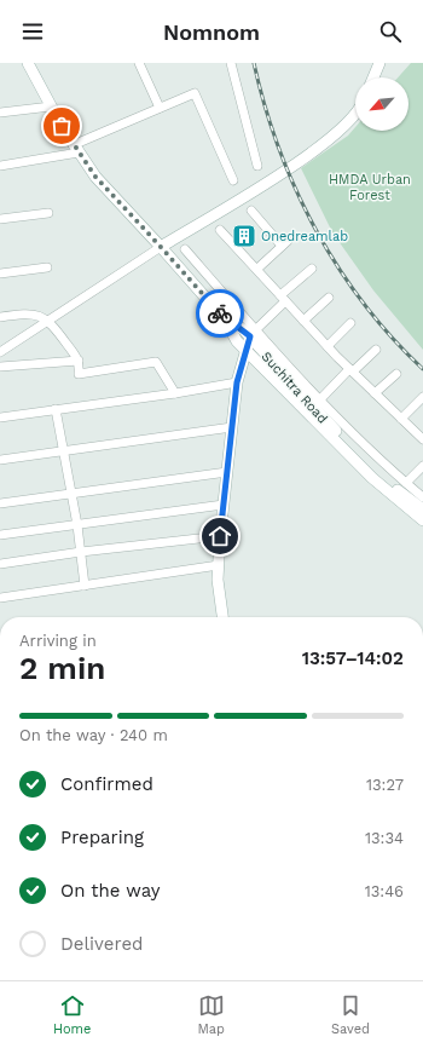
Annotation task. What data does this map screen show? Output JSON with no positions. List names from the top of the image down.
{
  "streets": {
    "main road": ["Suchitra Road"]
  },
  "parks": ["HMDA Urban Forest"],
  "places": {
    "building": ["Onedreamlab"]
  },
  "north": "bottom left",
  "page": {
    "header": "Nomnom",
    "heading": ["2 min", "Arriving in", "13:57–14:02"],
    "bar": "On the way · 240 m",
    "list": [
      ["Confirmed", "13:27"],
      ["Preparing", "13:34"],
      ["On the way", "13:46"],
      "Delivered"
    ],
    "tabs": ["Home", "Map", "Saved"]
  }
}
